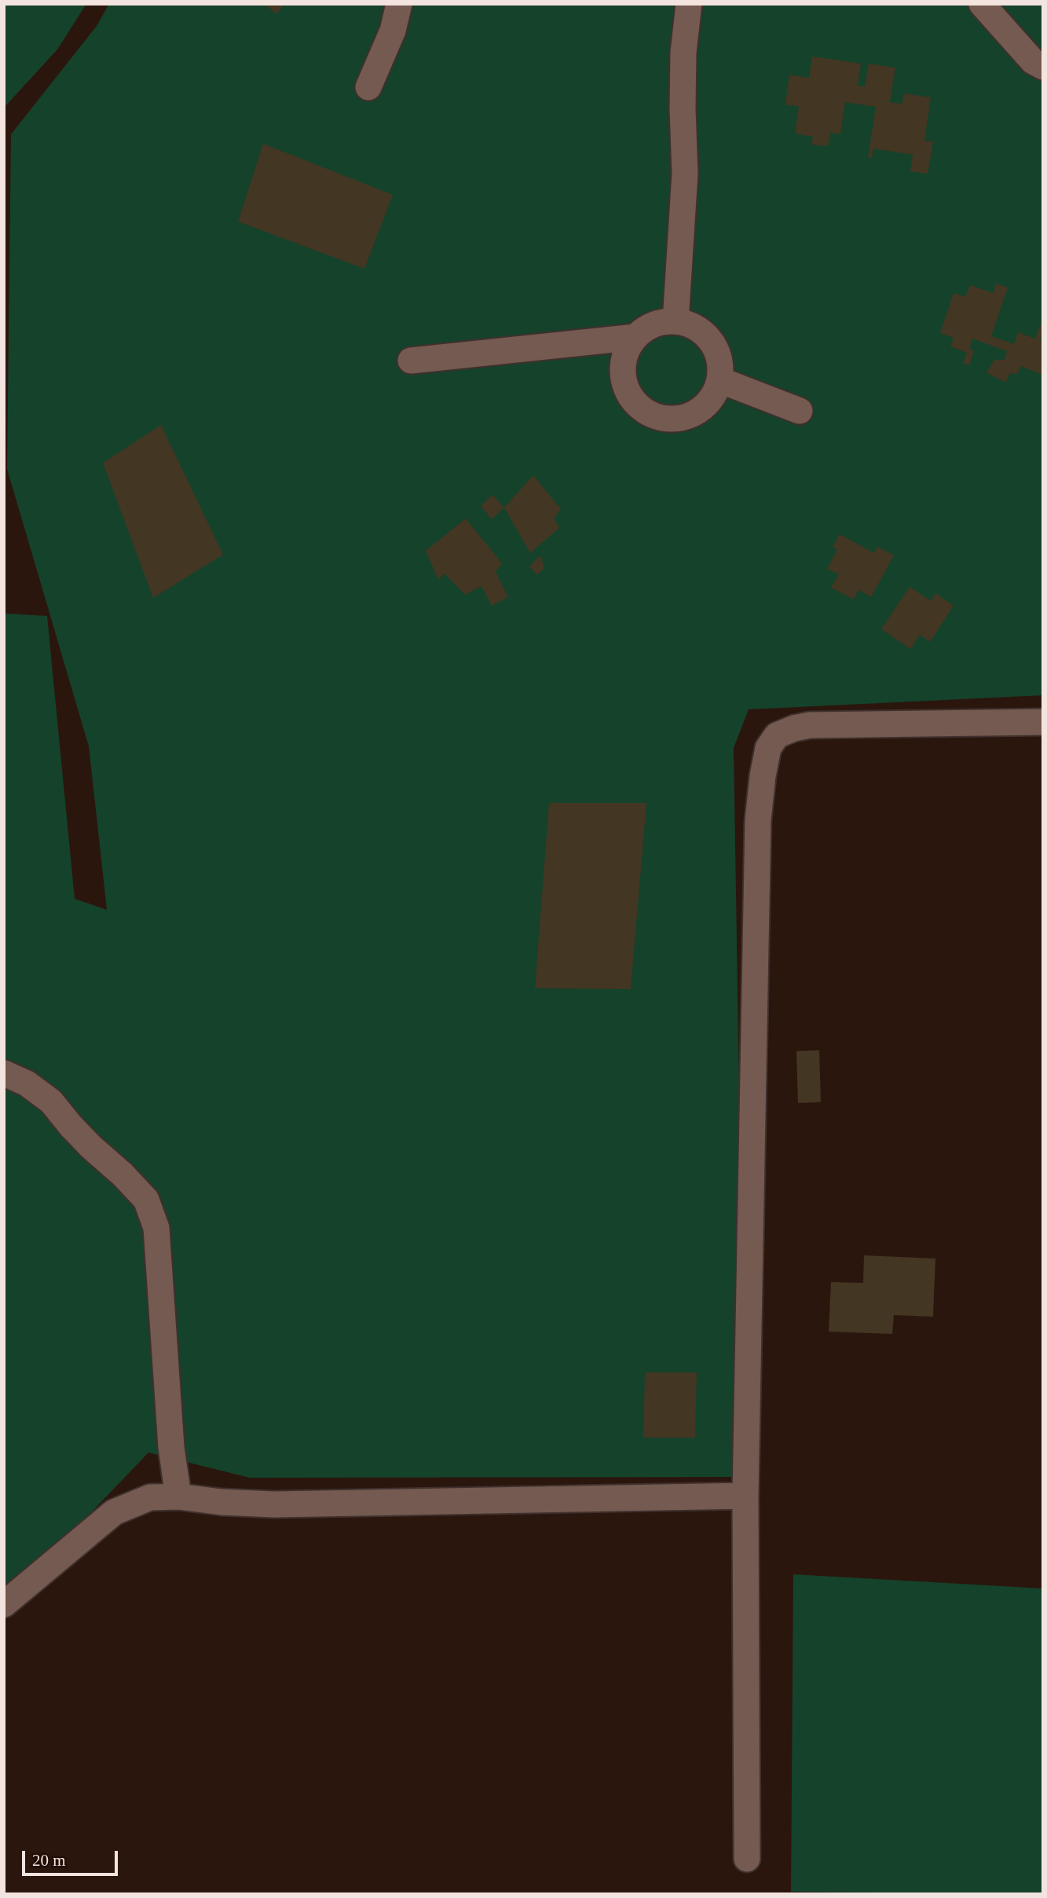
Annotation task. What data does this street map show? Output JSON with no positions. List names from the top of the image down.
{
  "scale_bar": "20 m"
}
